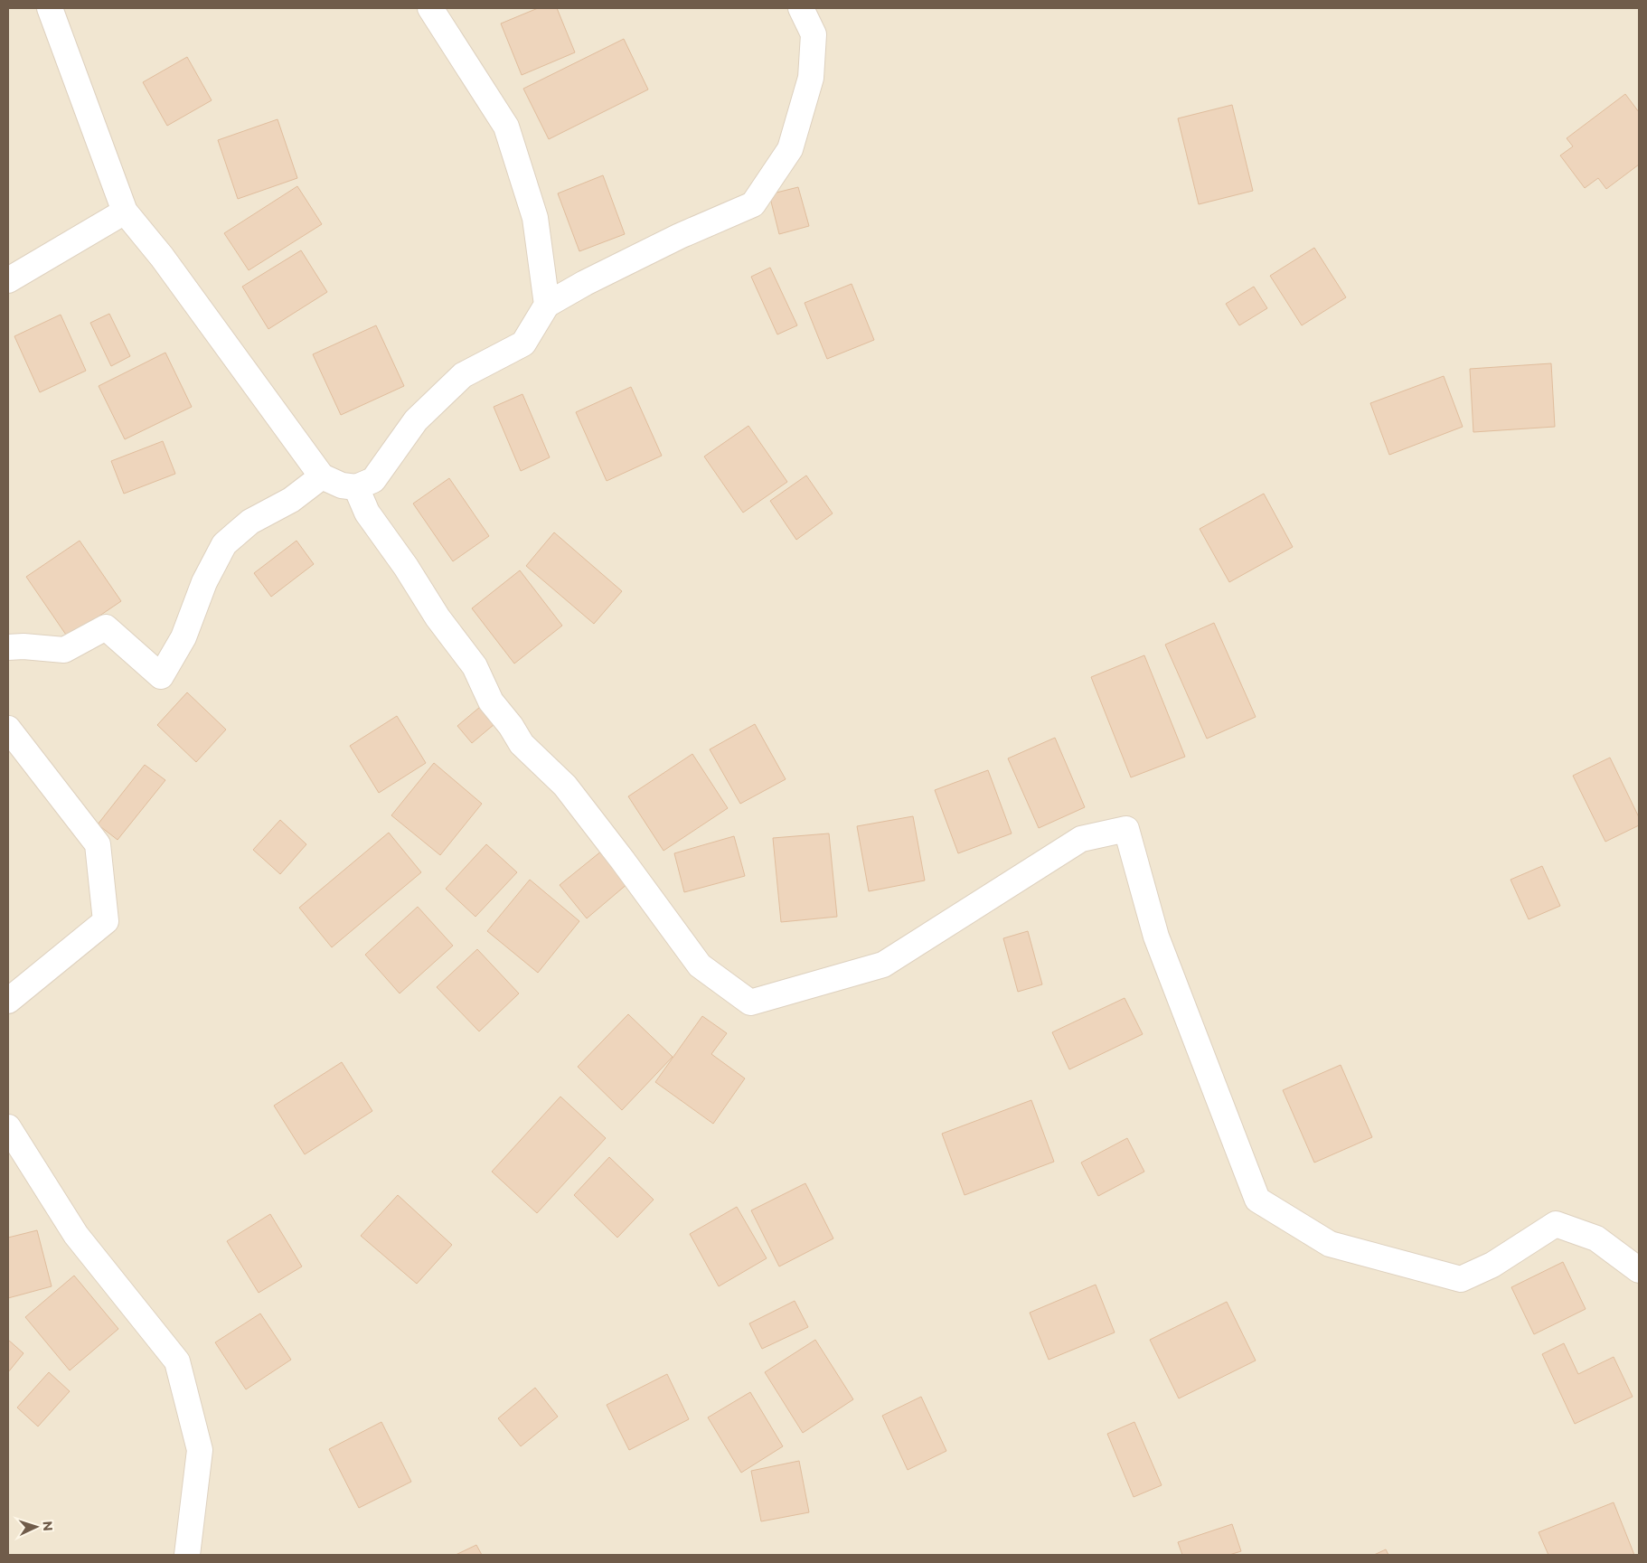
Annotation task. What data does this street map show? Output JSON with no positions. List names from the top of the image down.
{
  "north": "right"
}
